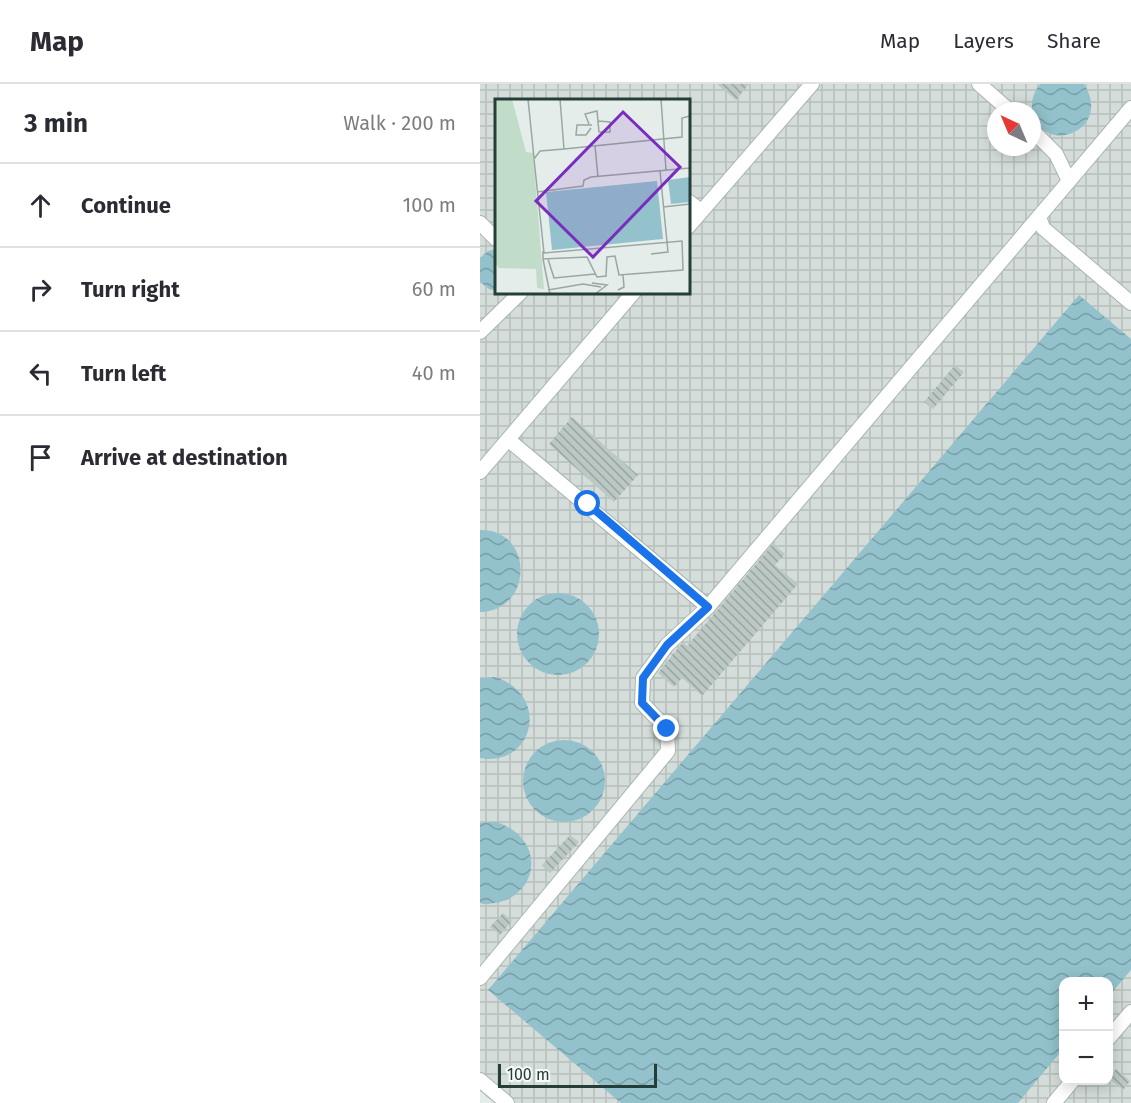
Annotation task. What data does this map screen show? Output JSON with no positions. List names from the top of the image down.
{
  "scale_bar": "100 m",
  "north": "top left",
  "page": {
    "header": "Map",
    "nav": ["Map", "Layers", "Share"],
    "heading": ["3 min", "Walk · 200 m"],
    "list": [
      ["Continue", "100 m"],
      ["Turn right", "60 m"],
      ["Turn left", "40 m"],
      "Arrive at destination"
    ],
    "map_buttons": ["+", "−"],
    "scale": "100 m"
  }
}
